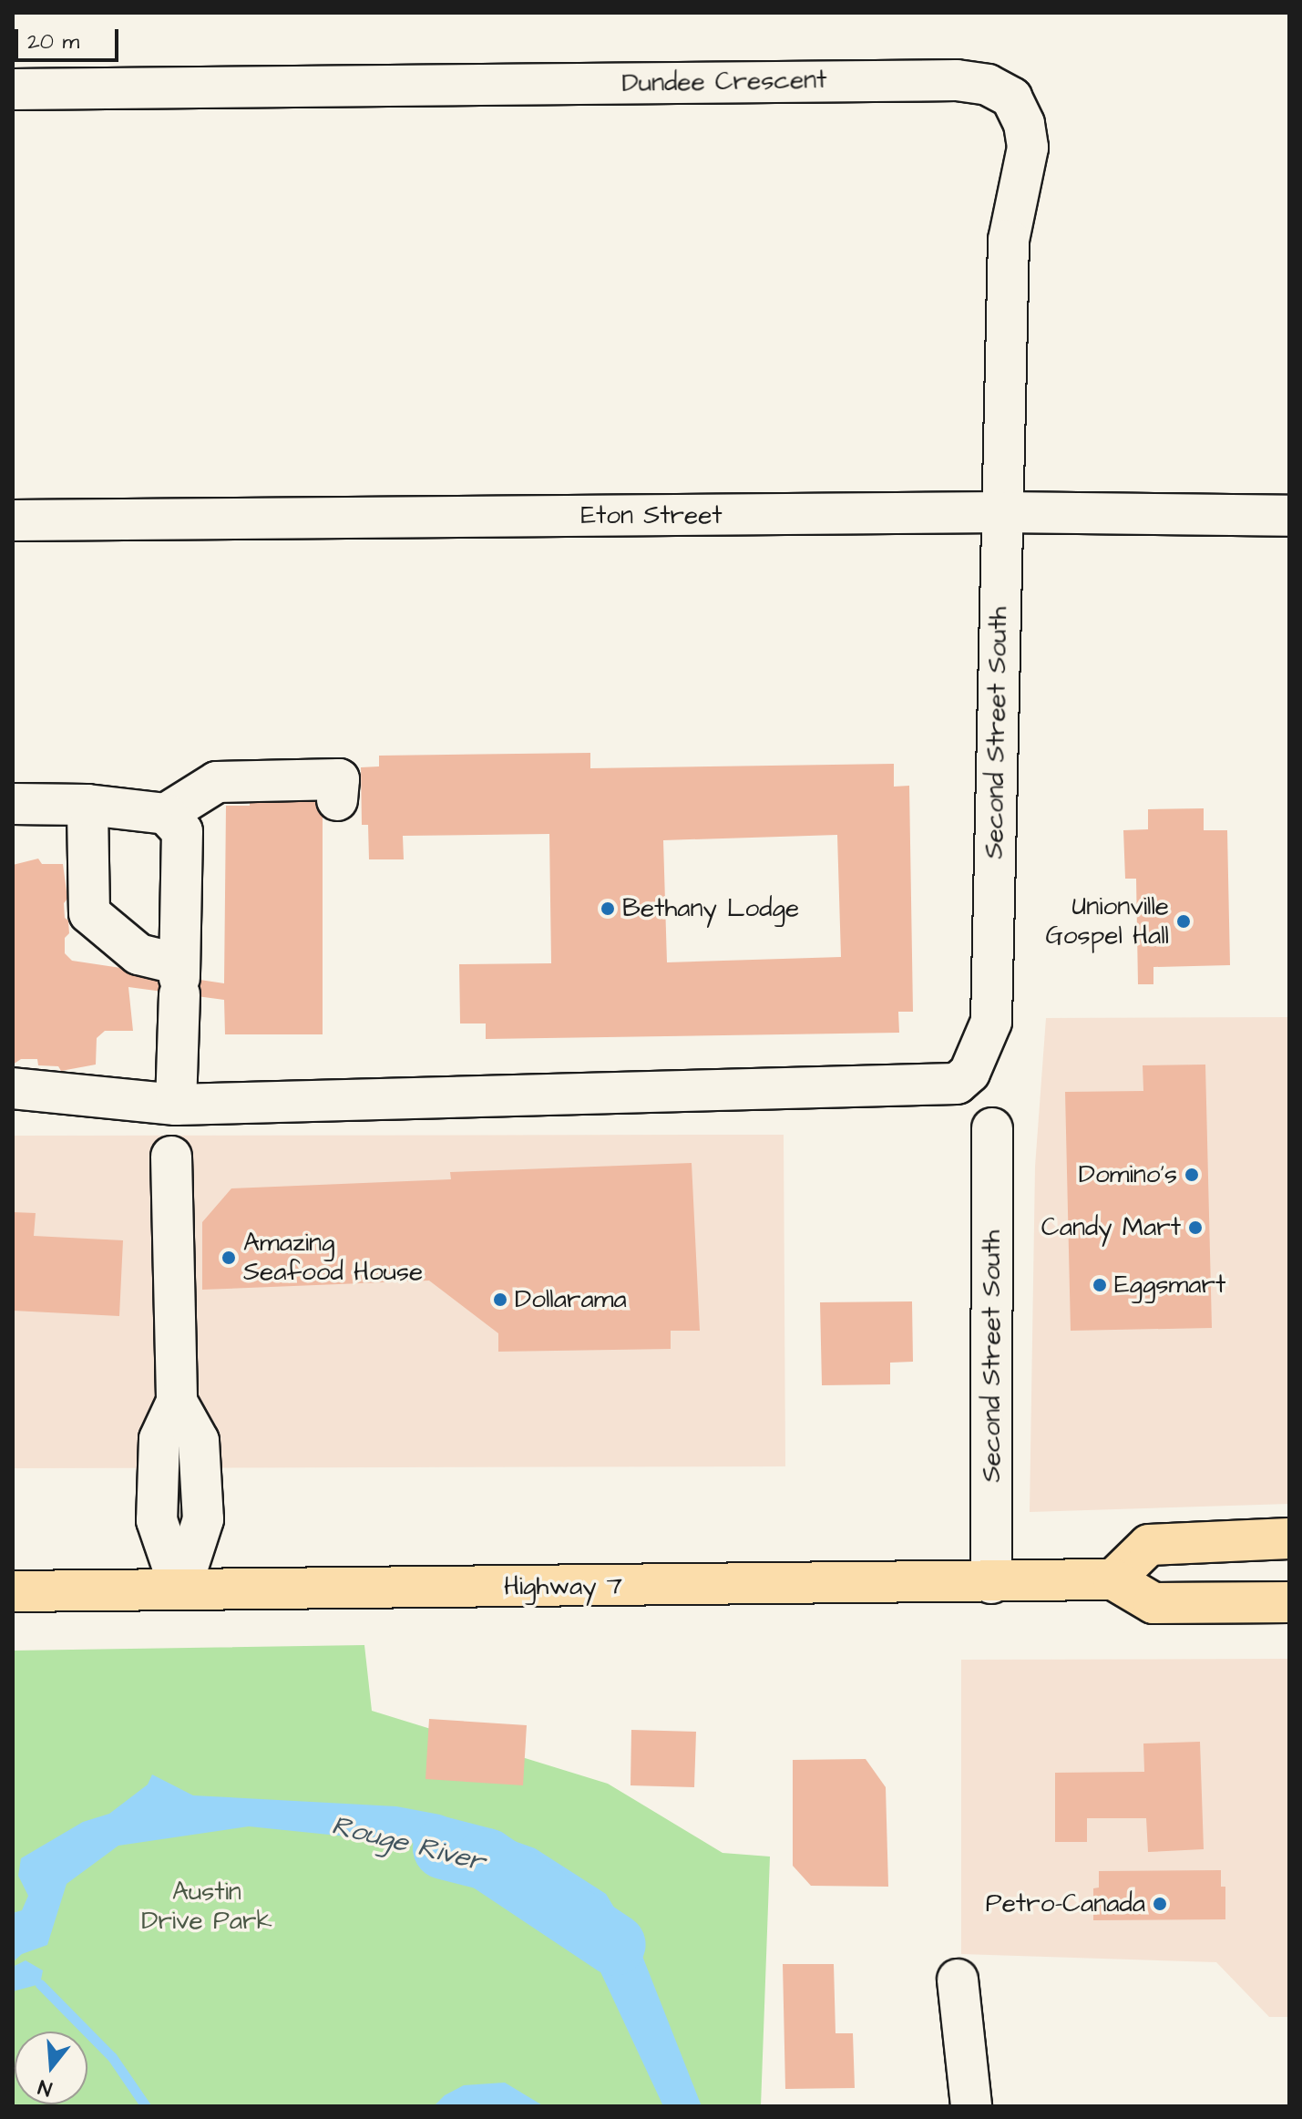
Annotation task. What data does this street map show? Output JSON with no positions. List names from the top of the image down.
{
  "streets": {
    "main road": ["Highway 7"],
    "street": ["Dundee Crescent", "Eton Street", "Second Street South"]
  },
  "crossings": [
    ["Dundee Crescent", "Eton Street"],
    ["Dundee Crescent", "Second Street South"],
    ["Eton Street", "Second Street South"],
    ["Second Street South", "Highway 7"]
  ],
  "water": ["Rouge River"],
  "parks": ["Austin Drive Park"],
  "places": [
    "Bethany Lodge",
    "Unionville Gospel Hall",
    "Domino's",
    "Candy Mart",
    "Amazing Seafood House",
    "Eggsmart",
    "Dollarama",
    "Petro-Canada"
  ],
  "scale_bar": "20 m",
  "north": "bottom"
}
